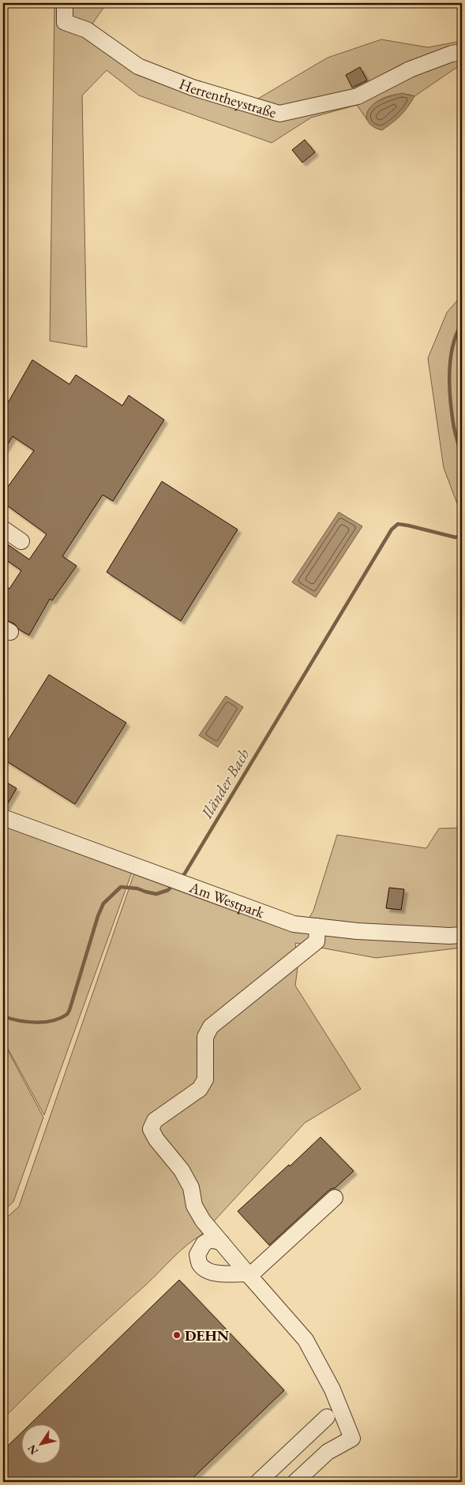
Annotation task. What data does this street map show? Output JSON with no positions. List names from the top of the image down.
{
  "streets": {
    "street": ["Herrentheystraße", "Am Westpark"]
  },
  "water": ["Iländer Bach"],
  "places": ["DEHN"],
  "north": "bottom left"
}
